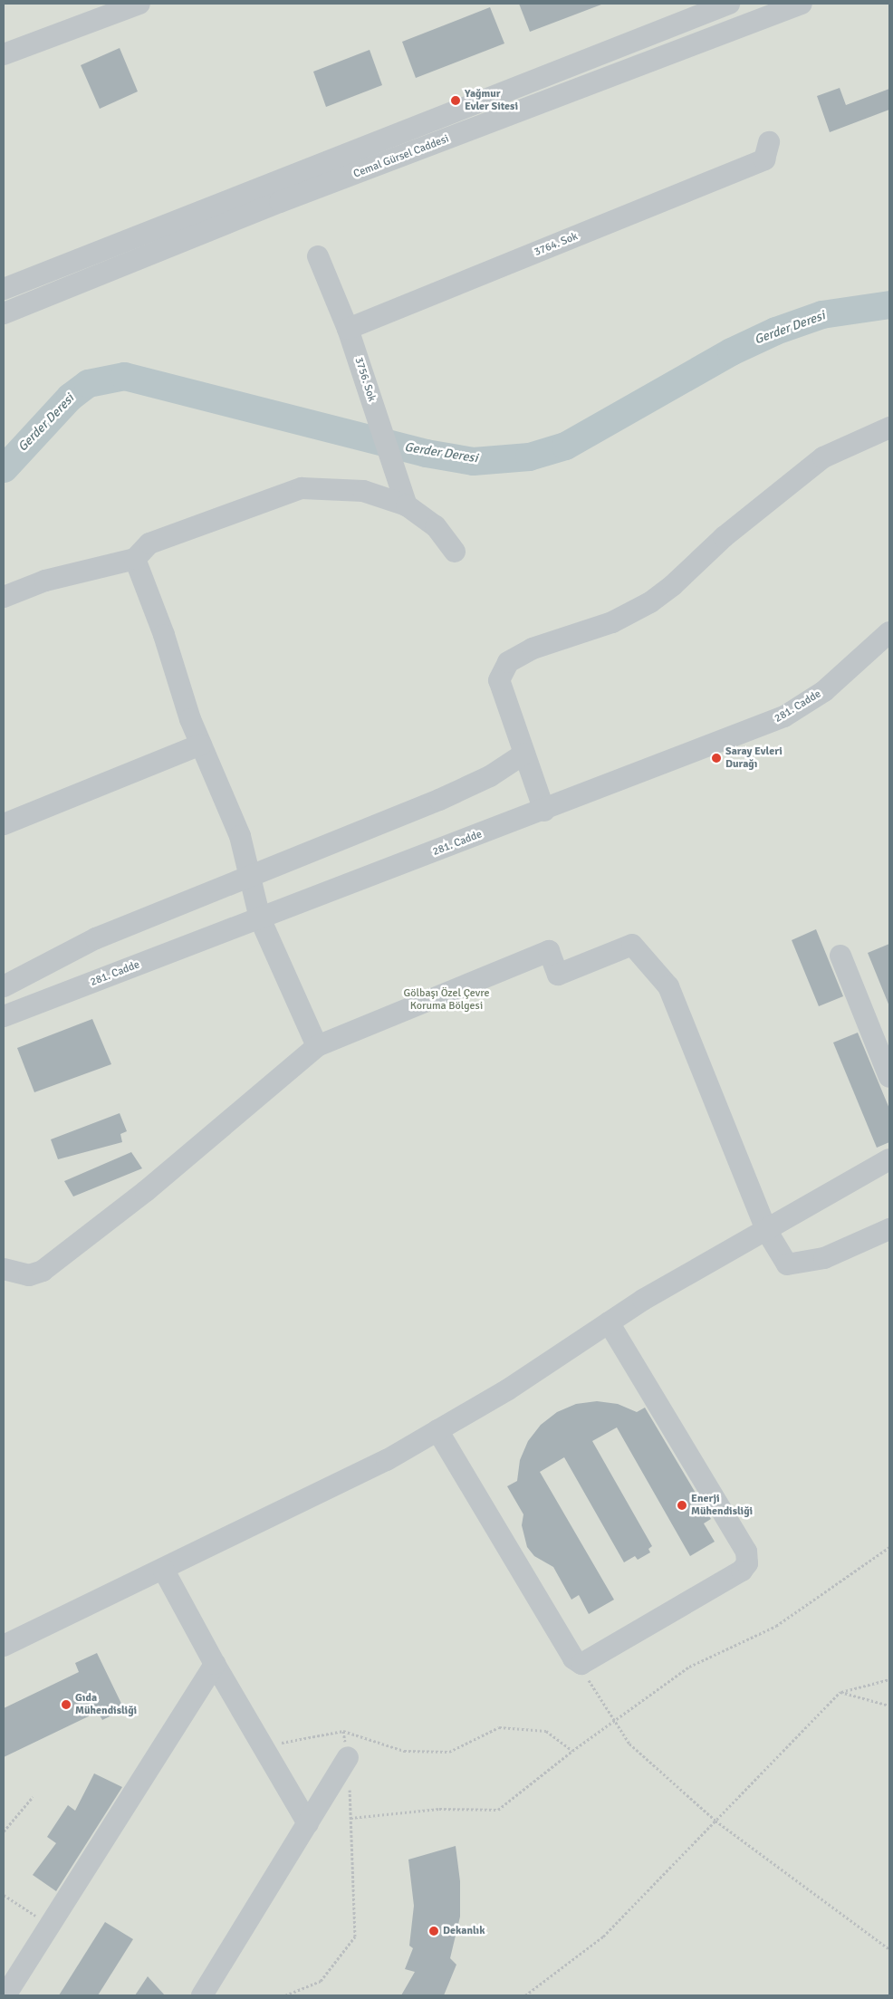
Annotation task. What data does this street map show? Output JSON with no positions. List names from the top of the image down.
{
  "streets": {
    "street": [
      "Cemal Gürsel Caddesi",
      "3764. Sok",
      "3756. Sok",
      "281. Cadde"
    ]
  },
  "crossings": [
    ["3764. Sok", "3756. Sok"]
  ],
  "water": ["Gerder Deresi"],
  "parks": ["Gölbaşı Özel Çevre Koruma Bölgesi"],
  "places": [
    "Yağmur Evler Sitesi",
    "Saray Evleri Durağı",
    "Enerji Mühendisliği",
    "Gıda Mühendisliği",
    "Dekanlık"
  ]
}
